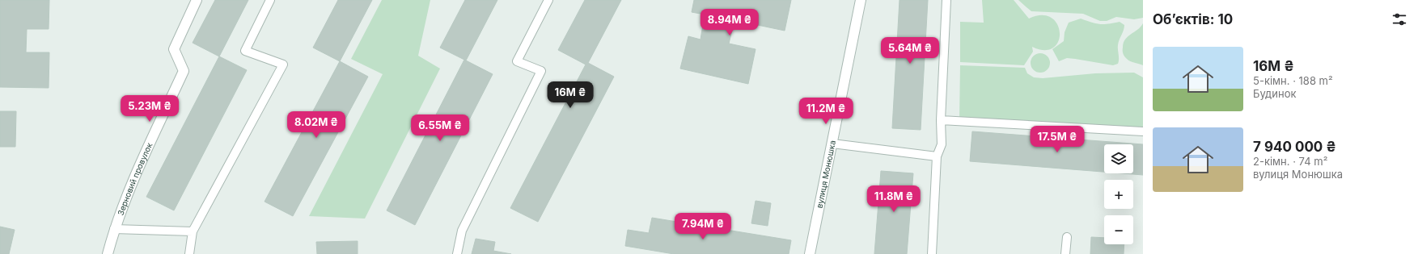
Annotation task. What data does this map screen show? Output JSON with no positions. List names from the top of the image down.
{
  "streets": {
    "street": ["вулиця Монюшка", "Зерновий провулок"]
  },
  "page": {
    "heading": "Об’єктів: 10",
    "price": [
      "8.94M ₴",
      "5.64M ₴",
      "16M ₴",
      "5.23M ₴",
      "11.2M ₴",
      "8.02M ₴",
      "6.55M ₴",
      "17.5M ₴",
      "11.8M ₴",
      "7.94M ₴"
    ],
    "list": [
      {
        "name": "16M ₴",
        "note": "5-кімн. · 188 m² · Будинок"
      },
      {
        "name": "7 940 000 ₴",
        "note": "2-кімн. · 74 m² · вулиця Монюшка"
      }
    ],
    "map_buttons": ["+", "−"]
  }
}
